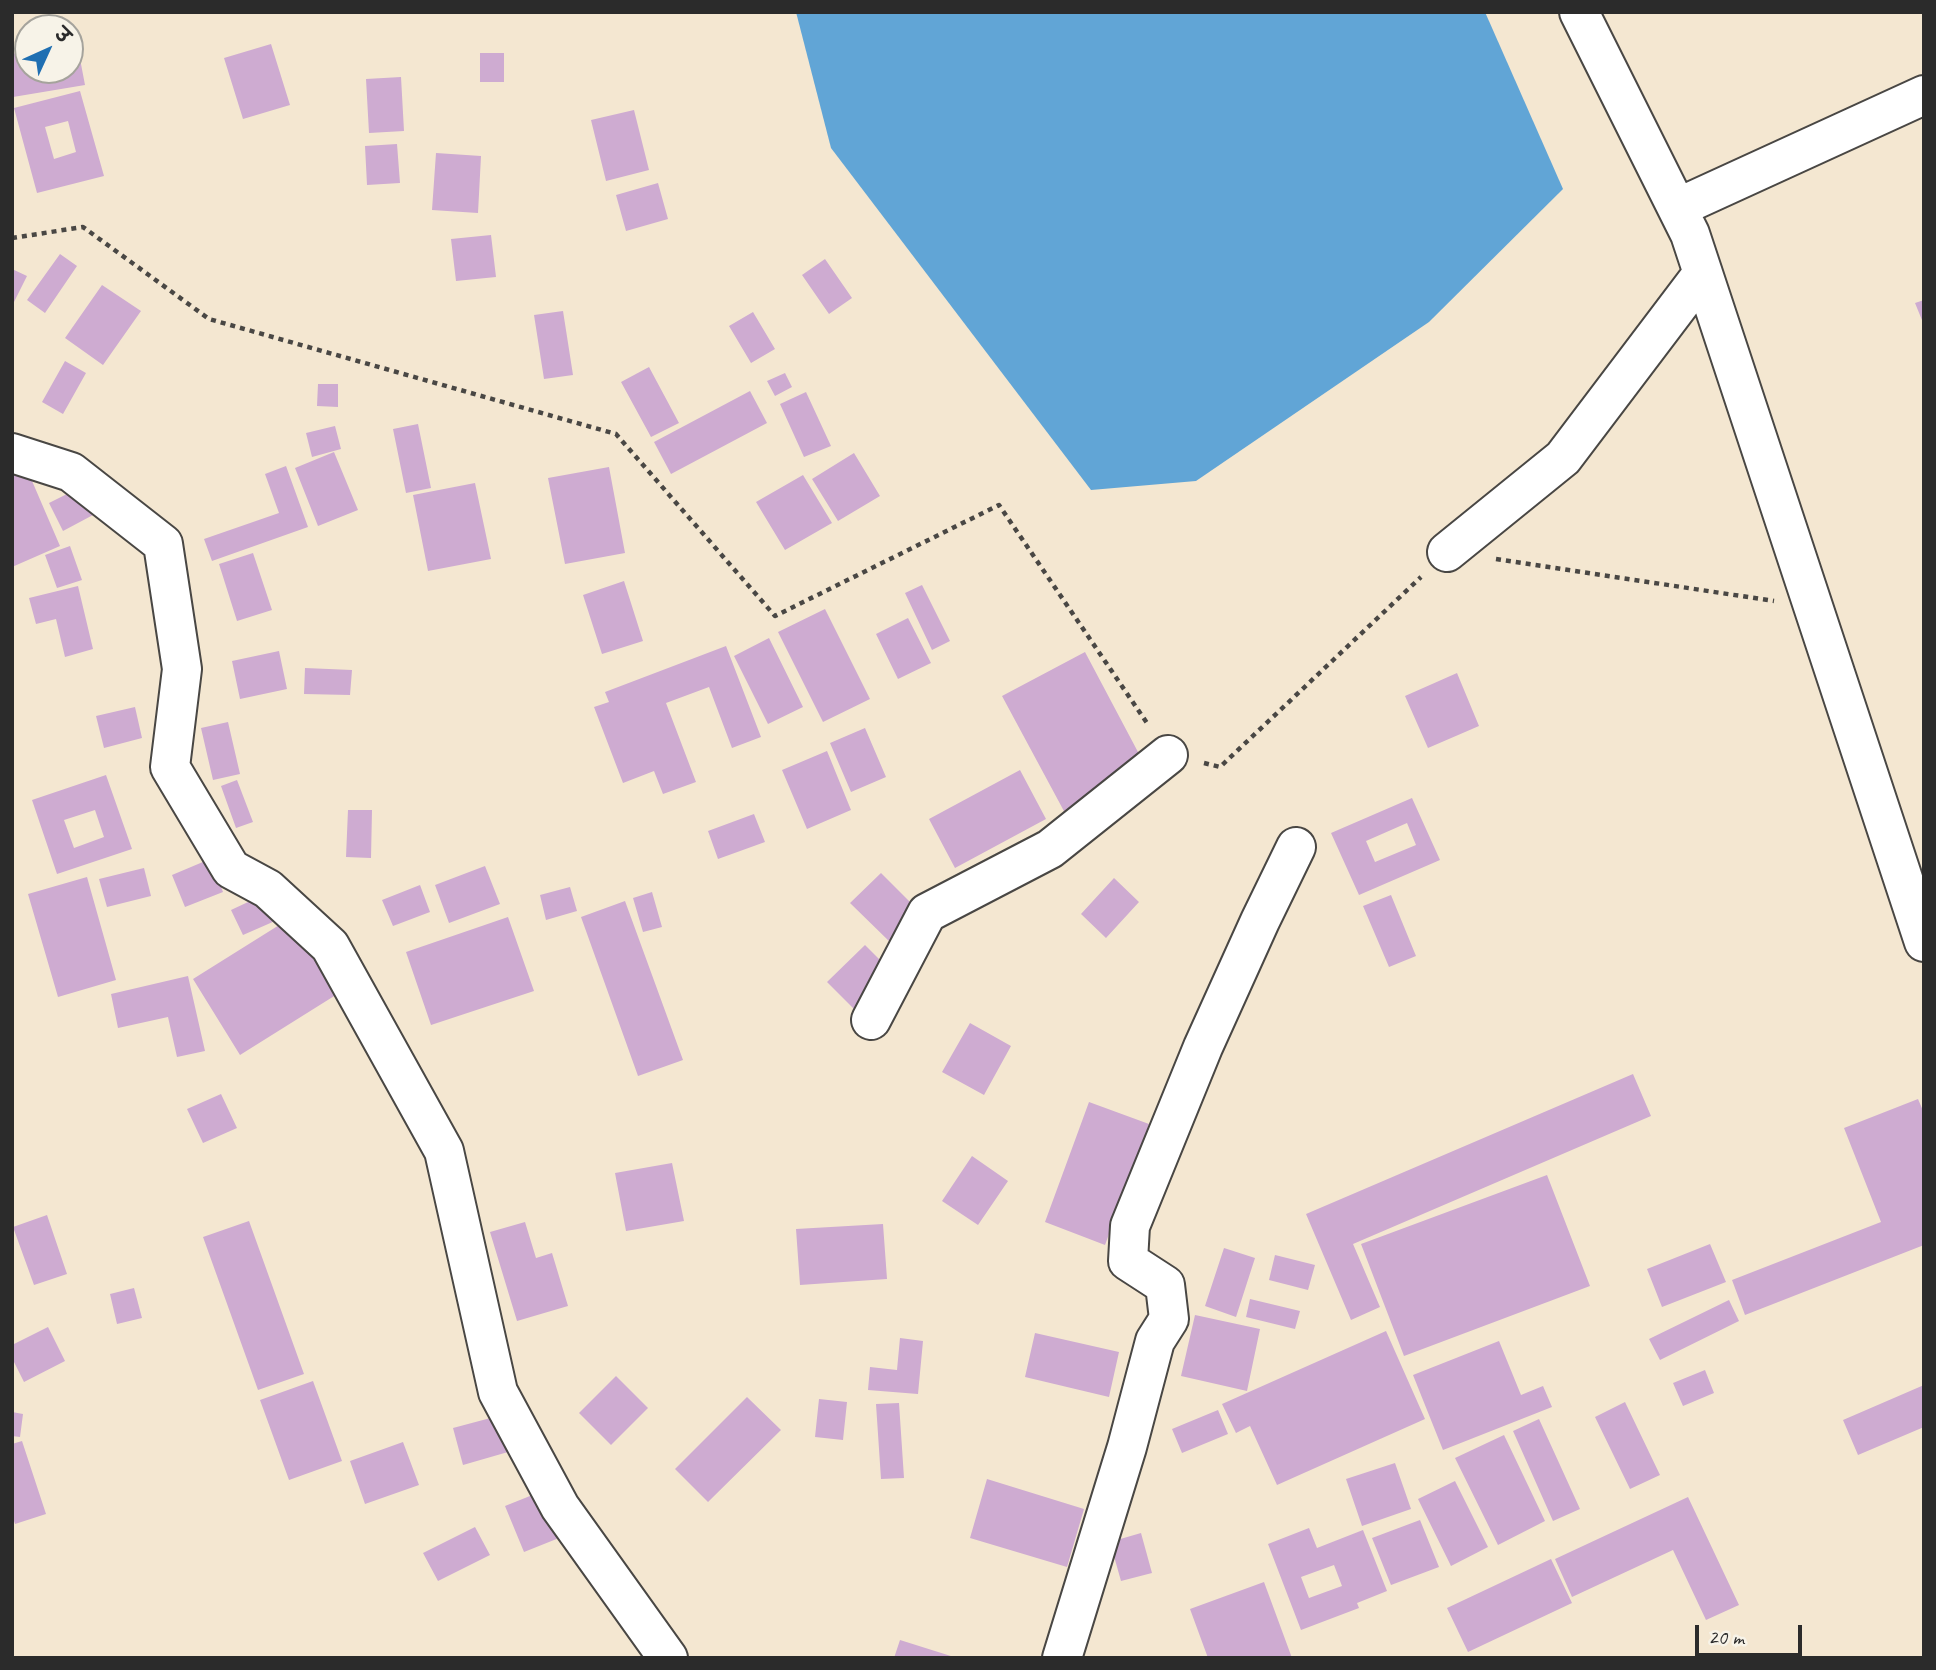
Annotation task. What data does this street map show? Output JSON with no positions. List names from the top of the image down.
{
  "scale_bar": "20 m",
  "north": "top right"
}
